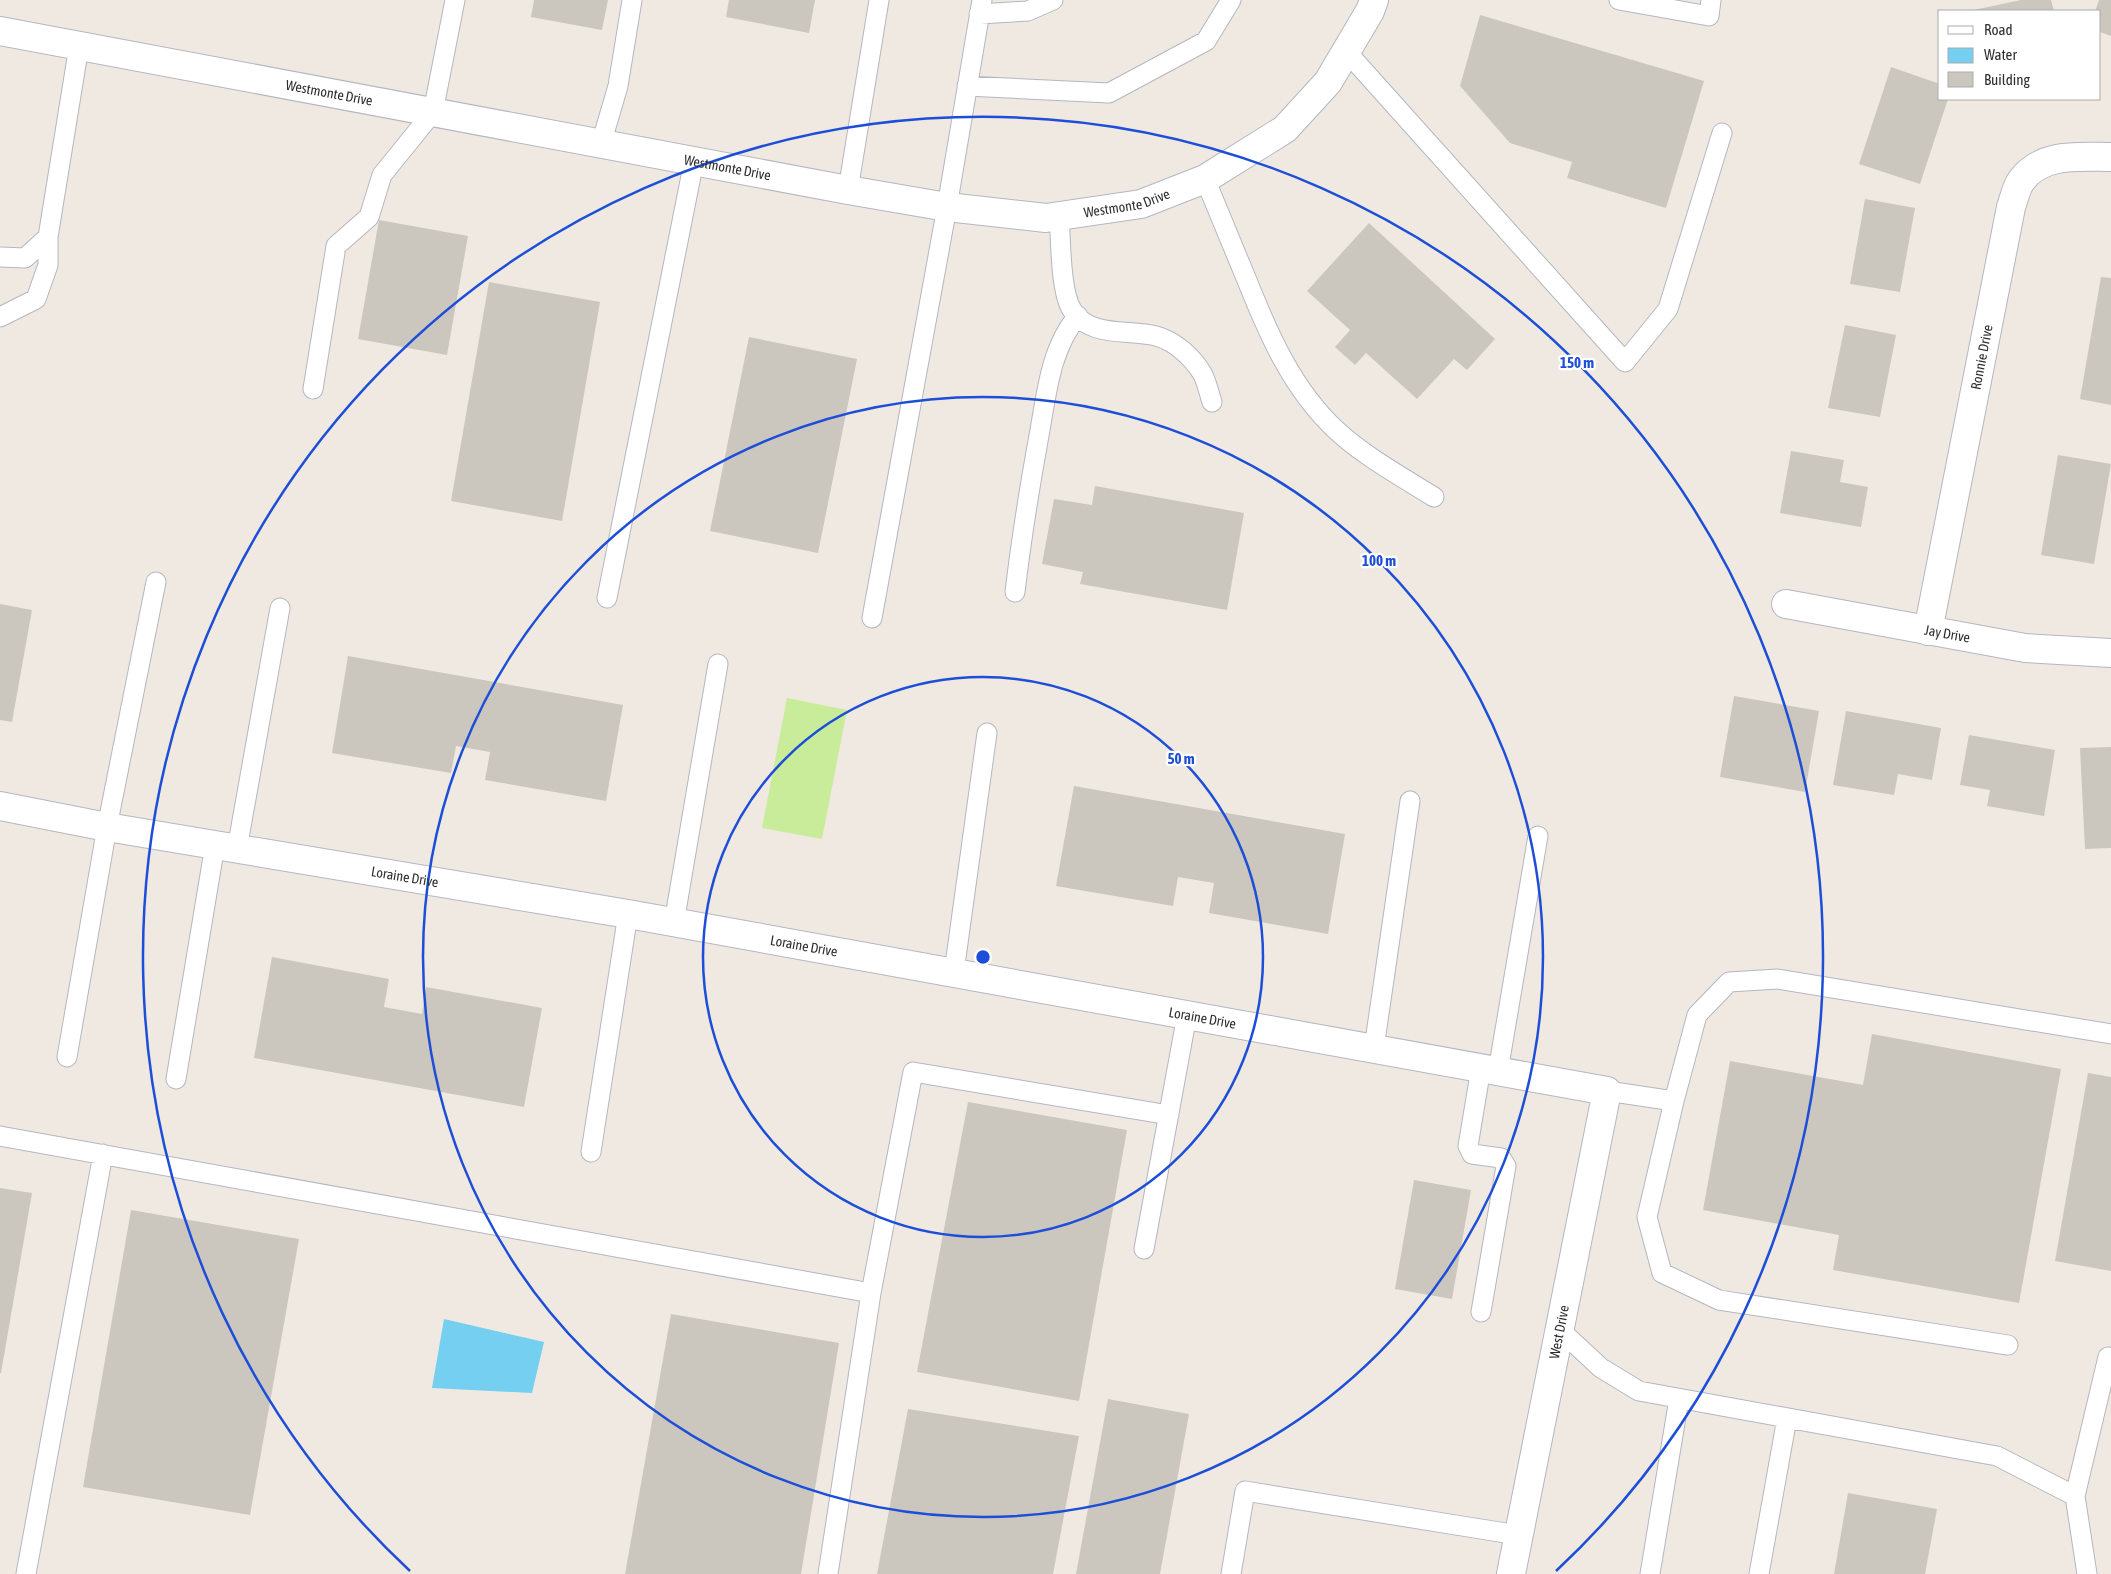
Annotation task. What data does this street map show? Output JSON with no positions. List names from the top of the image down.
{
  "streets": {
    "street": [
      "Westmonte Drive",
      "Ronnie Drive",
      "Jay Drive",
      "Loraine Drive",
      "West Drive"
    ]
  },
  "crossings": [
    ["Ronnie Drive", "Jay Drive"],
    ["Loraine Drive", "West Drive"]
  ],
  "legend": ["Road", "Water", "Building"],
  "rings": ["150 m", "100 m", "50 m"]
}
